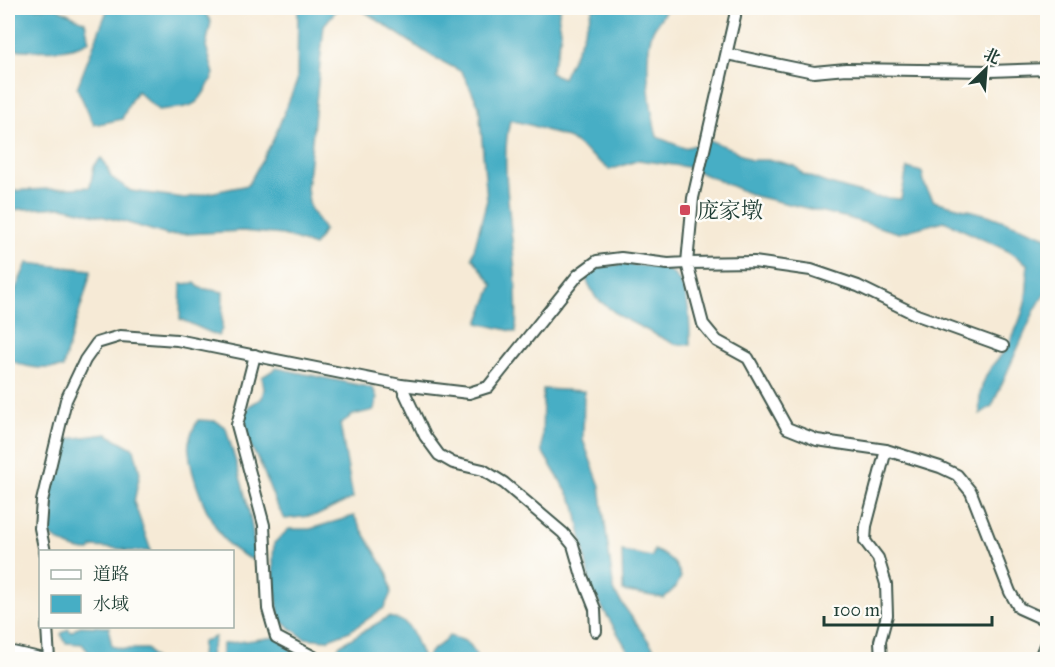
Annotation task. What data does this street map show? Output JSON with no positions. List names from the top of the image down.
{
  "places": {
    "transit": ["庞家墩"]
  },
  "legend": ["道路", "水域"],
  "scale_bar": "100 m",
  "north": "top right"
}
